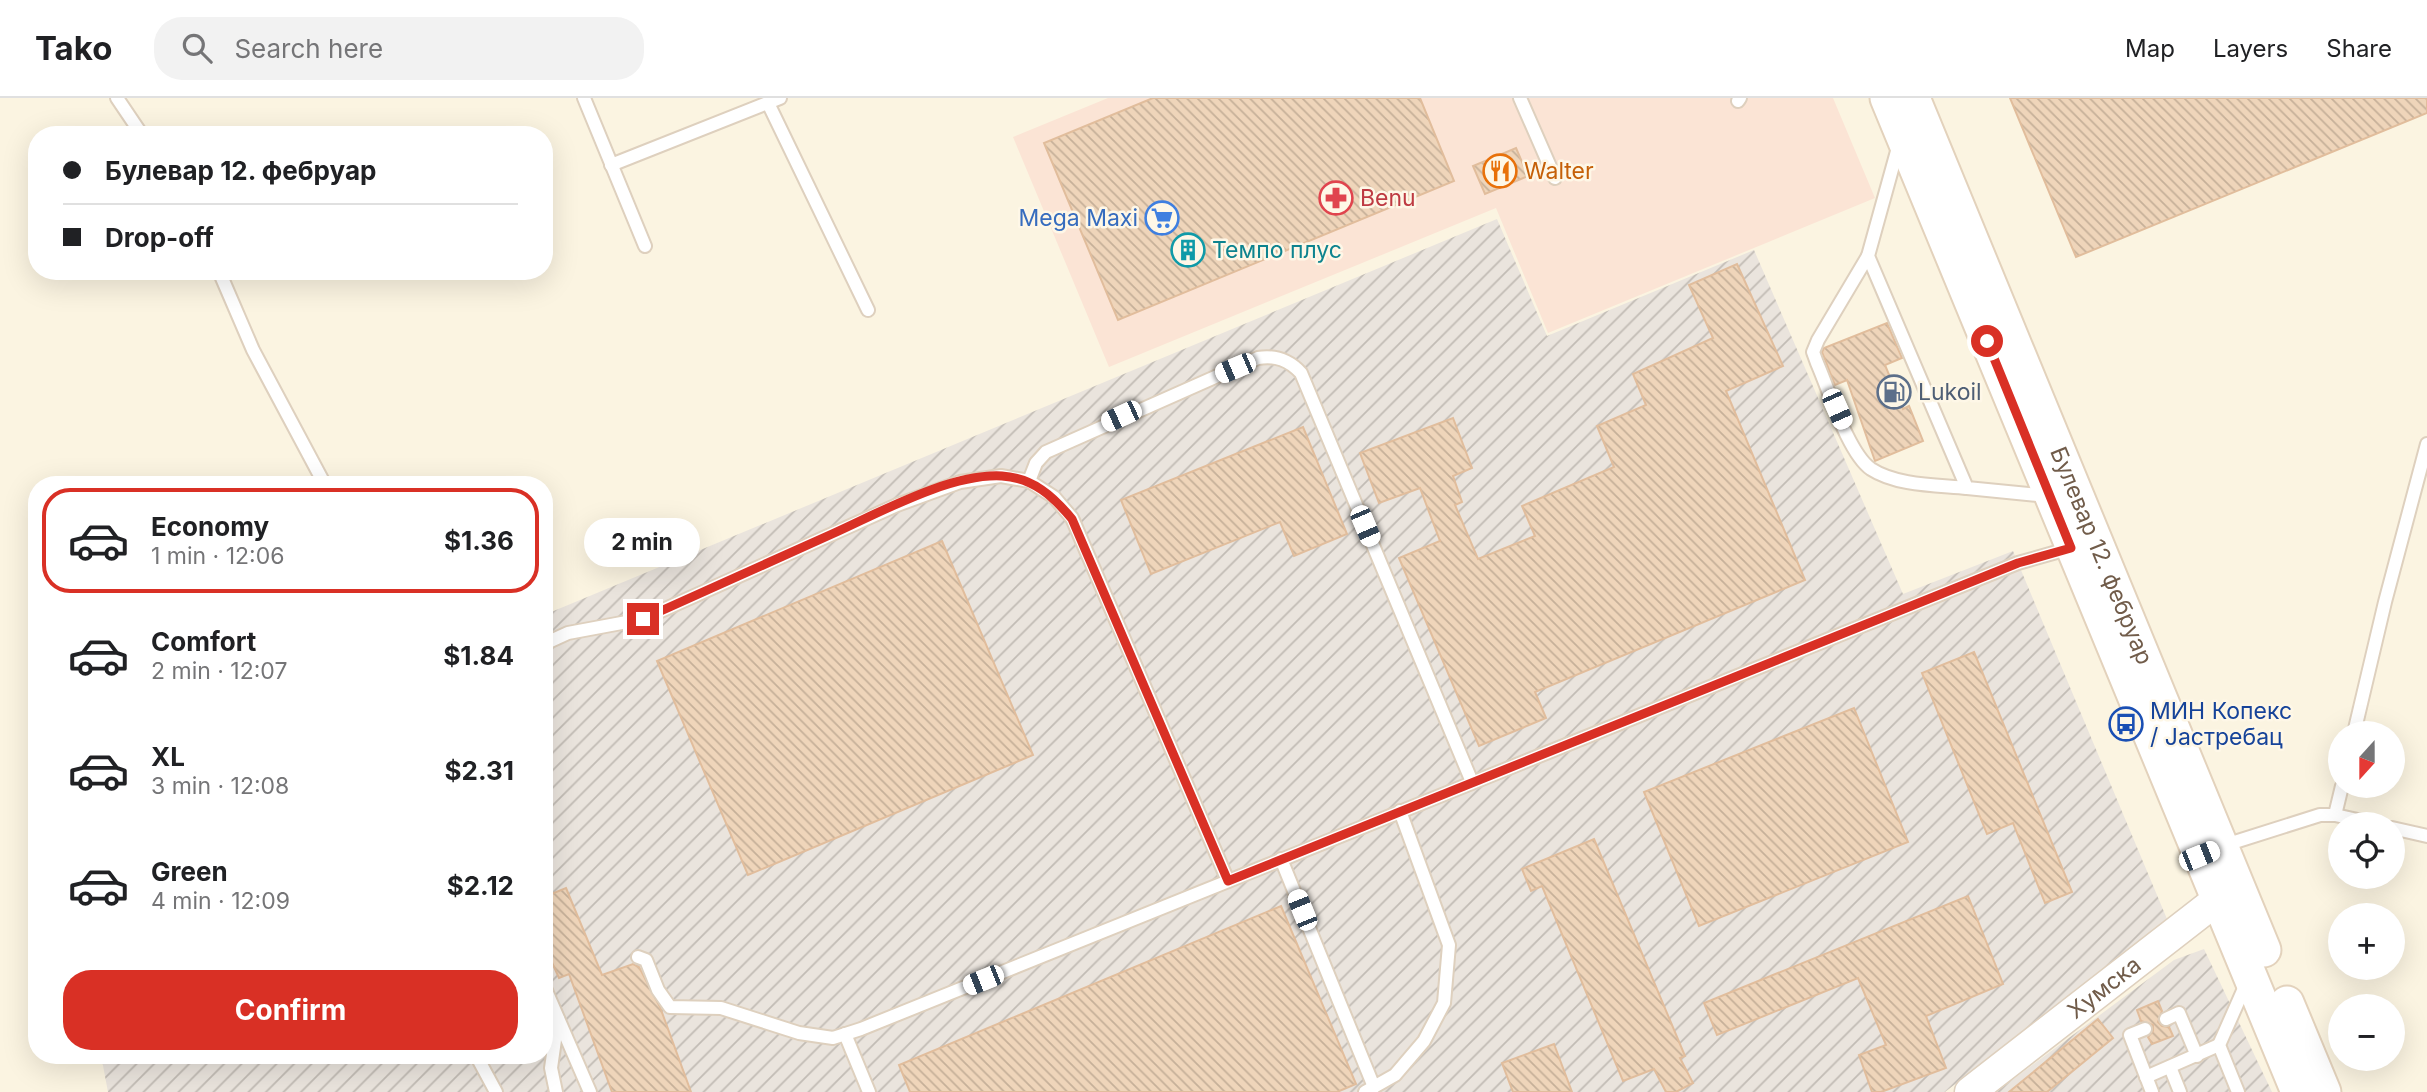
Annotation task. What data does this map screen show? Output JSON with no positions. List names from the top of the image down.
{
  "streets": {
    "main road": ["Булевар 12. фебруар"],
    "street": ["Хумска"]
  },
  "crossings": [
    ["Булевар 12. фебруар", "Хумска"]
  ],
  "places": {
    "restaurant": ["Walter"],
    "pharmacy": ["Benu"],
    "supermarket": ["Mega Maxi"],
    "building": ["Темпо плус"],
    "fuel station": ["Lukoil"],
    "bus stop": ["МИН Копекс / Јастребац"]
  },
  "north": "bottom",
  "page": {
    "header": "Tako",
    "search": "Search here",
    "nav": ["Map", "Layers", "Share"],
    "banner": ["Булевар 12. фебруар", "Drop-off"],
    "list": [
      {
        "name": "Economy",
        "note": "1 min · 12:06",
        "value": "$1.36"
      },
      {
        "name": "Comfort",
        "note": "2 min · 12:07",
        "value": "$1.84"
      },
      {
        "name": "XL",
        "note": "3 min · 12:08",
        "value": "$2.31"
      },
      {
        "name": "Green",
        "note": "4 min · 12:09",
        "value": "$2.12"
      }
    ],
    "bubble": "2 min",
    "map_buttons": ["+", "−"],
    "buttons": "Confirm"
  }
}
